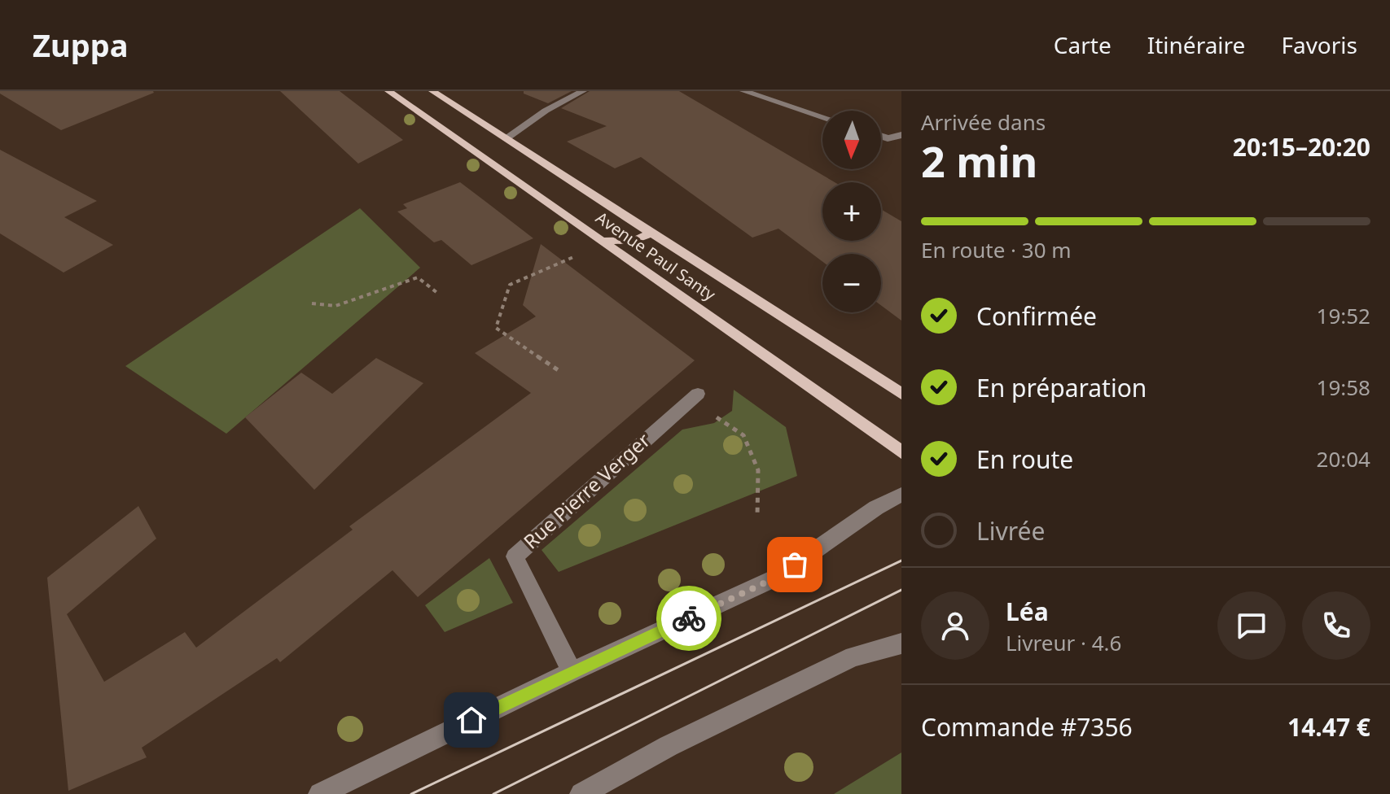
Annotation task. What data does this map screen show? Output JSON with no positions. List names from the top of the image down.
{
  "streets": {
    "main road": ["Avenue Paul Santy"],
    "street": ["Rue Pierre Verger"]
  },
  "north": "bottom",
  "page": {
    "header": "Zuppa",
    "nav": ["Carte", "Itinéraire", "Favoris"],
    "heading": ["2 min", "Arrivée dans", "20:15–20:20"],
    "panel": [
      "Léa",
      "Livreur · 4.6",
      "Commande #7356",
      "14.47 €"
    ],
    "map_buttons": ["+", "−"],
    "bar": "En route · 30 m",
    "list": [
      ["Confirmée", "19:52"],
      ["En préparation", "19:58"],
      ["En route", "20:04"],
      "Livrée"
    ]
  }
}
